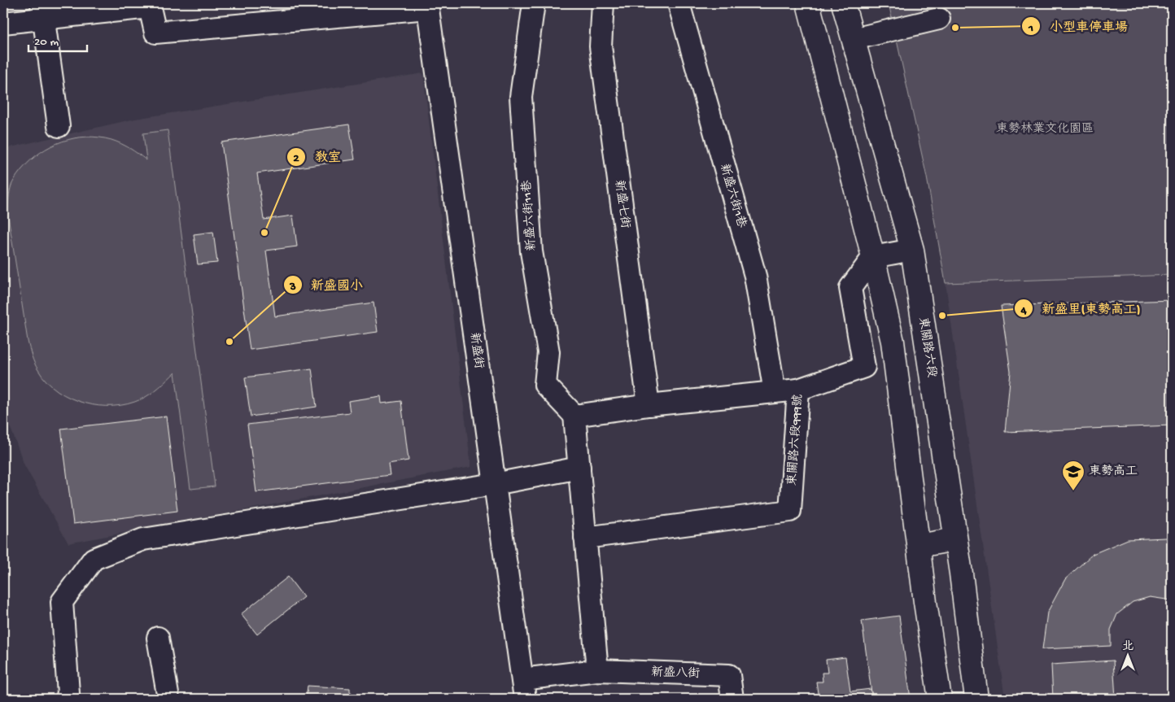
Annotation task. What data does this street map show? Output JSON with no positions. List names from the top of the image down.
{
  "streets": {
    "main road": ["東關路六段"],
    "street": [
      "新盛六街1巷",
      "新盛七街",
      "新盛六街11巷",
      "新盛街",
      "東關路六段999號",
      "新盛八街"
    ]
  },
  "parks": ["東勢林業文化園區"],
  "places": {
    "other": [
      "小型車停車場",
      "教室",
      "新盛里(東勢高工)",
      "新盛國小"
    ],
    "school or university": ["東勢高工"]
  },
  "scale_bar": "20 m",
  "north": "top"
}
